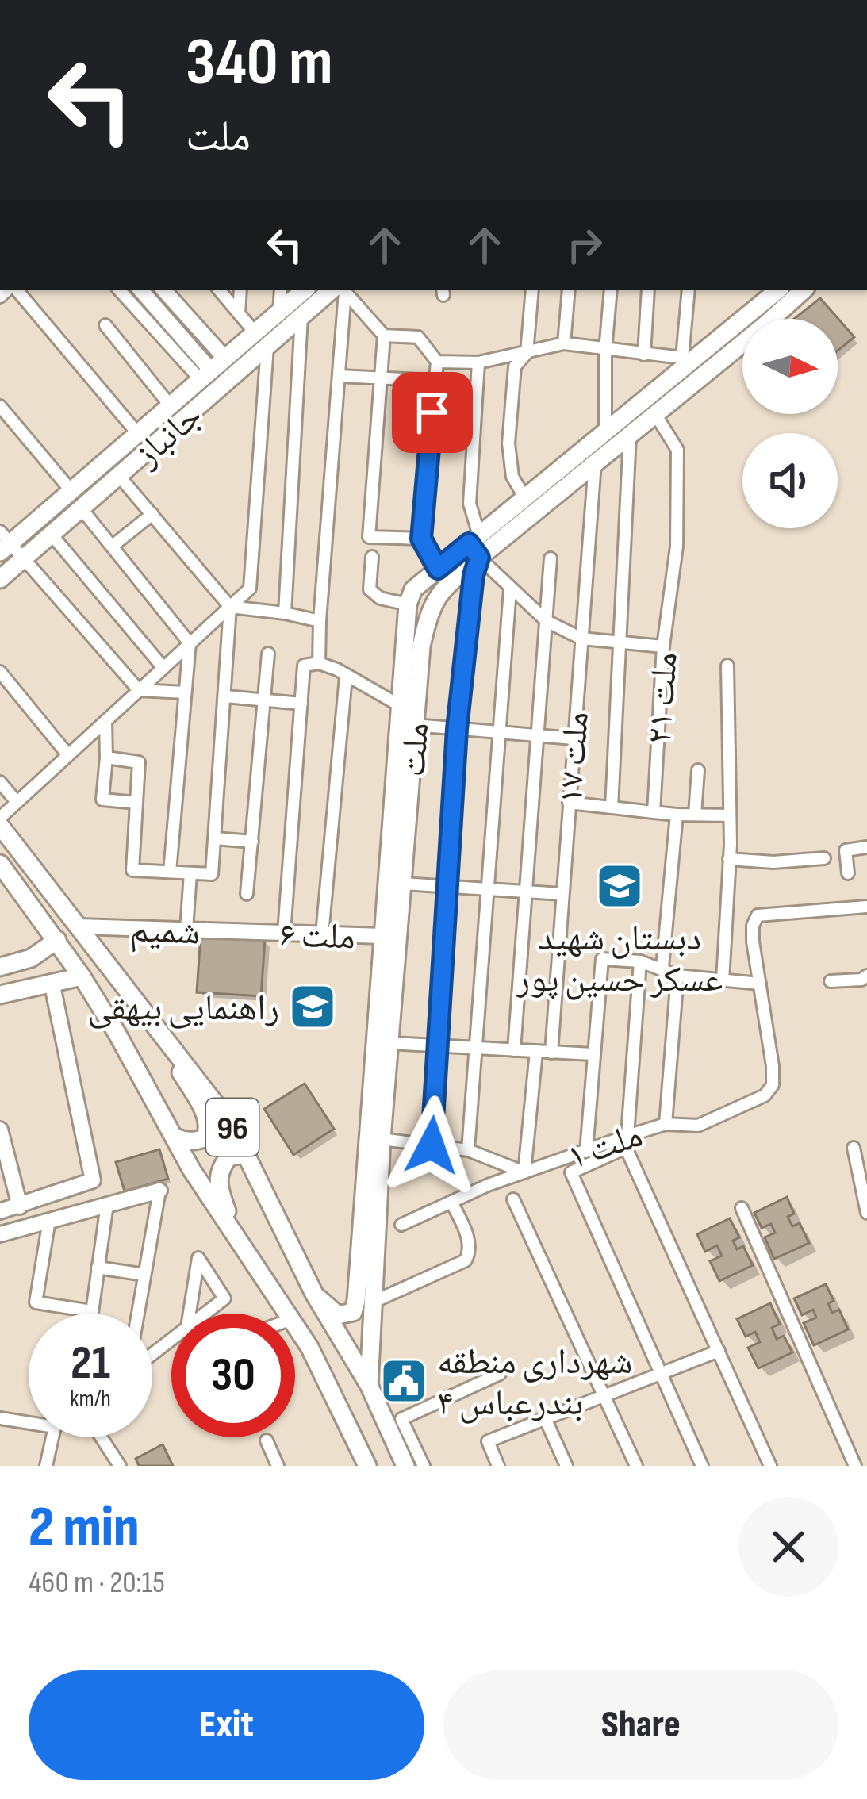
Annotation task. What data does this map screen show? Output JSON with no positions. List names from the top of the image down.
{
  "streets": {
    "main road": ["جانباز", "ملت", "96"],
    "street": [
      "ملت ۲۱",
      "ملت ۱۷",
      "شمیم",
      "ملت ۶",
      "ملت ۱"
    ]
  },
  "crossings": [
    ["ملت ۲۱", "ملت"],
    ["ملت", "ملت ۱۷"],
    ["ملت", "ملت ۶"],
    ["ملت", "96"],
    ["شمیم", "ملت ۶"],
    ["شمیم", "96"]
  ],
  "places": {
    "school or university": ["دبستان شهید عسکر حسین پور", "راهنمایی بیهقی"],
    "public building": ["شهرداری منطقه ۴ بندرعباس"]
  },
  "north": "right",
  "page": {
    "turn": ["340 m", "ملت"],
    "speed": "21 km/h",
    "limit": "30",
    "heading": ["2 min", "460 m · 20:15"],
    "buttons": ["Exit", "Share"]
  }
}
